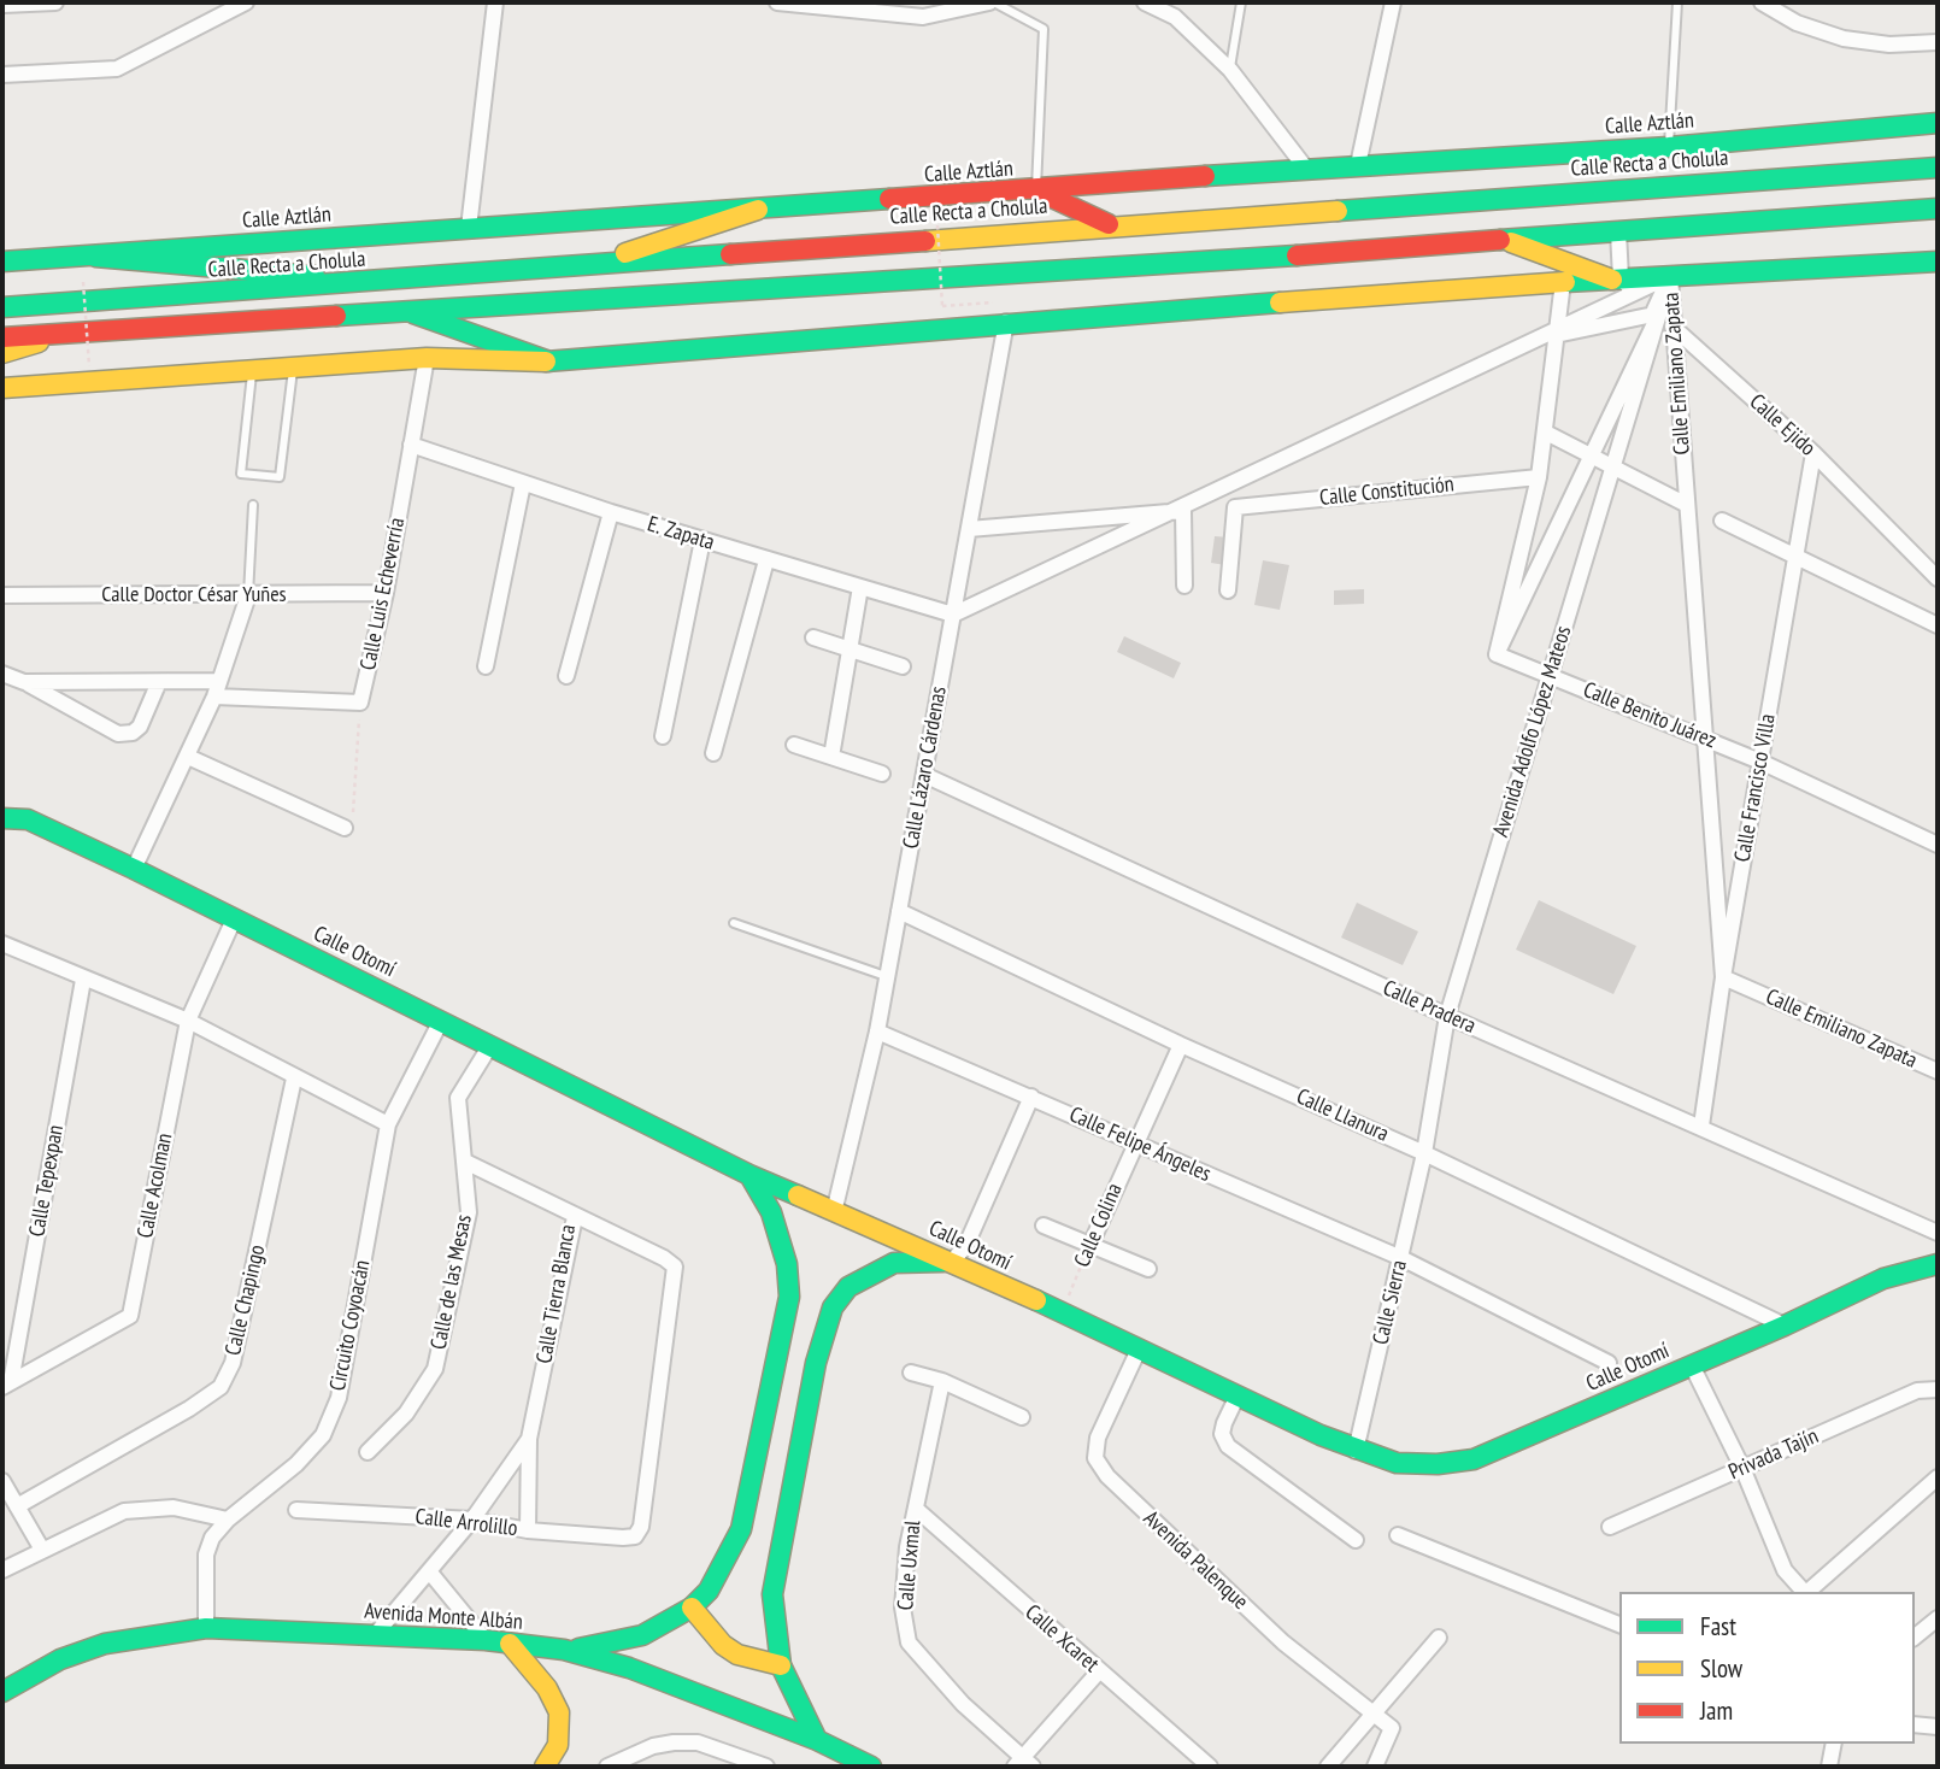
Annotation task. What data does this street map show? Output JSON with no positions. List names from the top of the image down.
{
  "streets": {
    "main road": [
      "Calle Aztlán",
      "Calle Recta a Cholula",
      "Calle Otomí",
      "Avenida Monte Albán"
    ],
    "street": [
      "Calle Emiliano Zapata",
      "Calle Ejido",
      "Calle Constitución",
      "E. Zapata",
      "Calle Luis Echeverría",
      "Calle Doctor César Yuñes",
      "Calle Benito Juárez",
      "Avenida Adolfo López Mateos",
      "Calle Lázaro Cárdenas",
      "Calle Francisco Villa",
      "Calle Pradera",
      "Calle Llanura",
      "Calle Felipe Ángeles",
      "Calle Tepexpan",
      "Calle Acolman",
      "Calle Colina",
      "Calle de las Mesas",
      "Calle Tierra Blanca",
      "Calle Chapingo",
      "Calle Sierra",
      "Circuito Coyoacán",
      "Privada Tajín",
      "Calle Arrolillo",
      "Avenida Palenque",
      "Calle Uxmal",
      "Calle Xcaret"
    ]
  },
  "crossings": [
    ["Calle Emiliano Zapata", "Calle Ejido"],
    ["Calle Emiliano Zapata", "E. Zapata"],
    ["Calle Emiliano Zapata", "Calle Benito Juárez"],
    ["Calle Emiliano Zapata", "Avenida Adolfo López Mateos"],
    ["Calle Emiliano Zapata", "Calle Lázaro Cárdenas"],
    ["Calle Emiliano Zapata", "Calle Francisco Villa"],
    ["Calle Ejido", "Avenida Adolfo López Mateos"],
    ["Calle Ejido", "Calle Francisco Villa"],
    ["E. Zapata", "Calle Luis Echeverría"],
    ["E. Zapata", "Calle Lázaro Cárdenas"],
    ["Calle Luis Echeverría", "Calle Doctor César Yuñes"],
    ["Calle Benito Juárez", "Avenida Adolfo López Mateos"],
    ["Calle Benito Juárez", "Calle Francisco Villa"],
    ["Avenida Adolfo López Mateos", "Calle Pradera"],
    ["Avenida Adolfo López Mateos", "Calle Llanura"],
    ["Avenida Adolfo López Mateos", "Calle Sierra"],
    ["Calle Lázaro Cárdenas", "Calle Otomí"],
    ["Calle Lázaro Cárdenas", "Calle Pradera"],
    ["Calle Lázaro Cárdenas", "Calle Llanura"],
    ["Calle Lázaro Cárdenas", "Calle Felipe Ángeles"],
    ["Calle Francisco Villa", "Calle Pradera"],
    ["Calle Otomí", "Calle Llanura"],
    ["Calle Otomí", "Calle Acolman"],
    ["Calle Otomí", "Calle Colina"],
    ["Calle Otomí", "Calle de las Mesas"],
    ["Calle Otomí", "Calle Sierra"],
    ["Calle Otomí", "Circuito Coyoacán"],
    ["Calle Otomí", "Avenida Palenque"],
    ["Calle Llanura", "Calle Colina"],
    ["Calle Llanura", "Calle Sierra"],
    ["Calle Felipe Ángeles", "Calle Colina"],
    ["Calle Felipe Ángeles", "Calle Sierra"],
    ["Calle Tepexpan", "Calle Acolman"],
    ["Calle de las Mesas", "Calle Tierra Blanca"],
    ["Calle Tierra Blanca", "Calle Arrolillo"],
    ["Calle Tierra Blanca", "Avenida Monte Albán"],
    ["Circuito Coyoacán", "Avenida Monte Albán"],
    ["Calle Uxmal", "Calle Xcaret"]
  ],
  "legend": ["Fast", "Slow", "Jam"]
}
